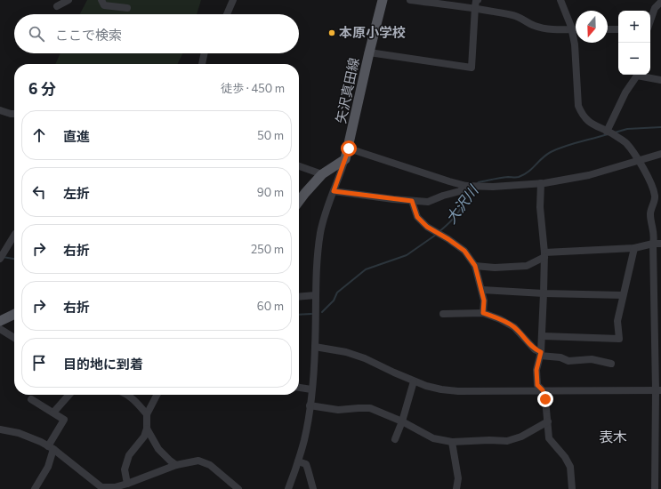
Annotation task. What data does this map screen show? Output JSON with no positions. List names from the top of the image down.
{
  "streets": {
    "main road": ["矢沢真田線"]
  },
  "districts": ["表木"],
  "water": ["大沢川"],
  "places": ["本原小学校"],
  "north": "bottom",
  "page": {
    "map_buttons": ["+", "−"],
    "search": "ここで検索",
    "heading": ["6 分", "徒歩 · 450 m"],
    "list": [
      ["直進", "50 m"],
      ["左折", "90 m"],
      ["右折", "250 m"],
      ["右折", "60 m"],
      "目的地に到着"
    ]
  }
}
